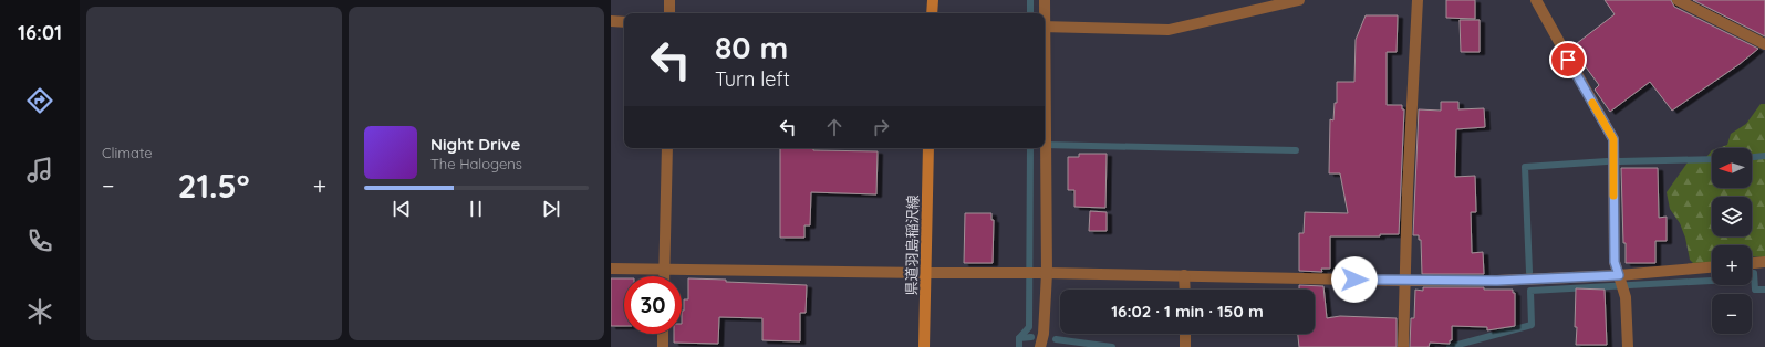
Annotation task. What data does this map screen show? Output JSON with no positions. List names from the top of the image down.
{
  "streets": {
    "main road": ["県道羽島稲沢線"]
  },
  "north": "left",
  "page": {
    "tabs": "16:01",
    "tile": "Climate",
    "turn": ["80 m", "Turn left"],
    "song": ["Night Drive", "The Halogens"],
    "map_buttons": ["+", "−"],
    "heat": ["−", "21.5°", "+"],
    "limit": "30",
    "trip": "16:02 · 1 min · 150 m"
  }
}
